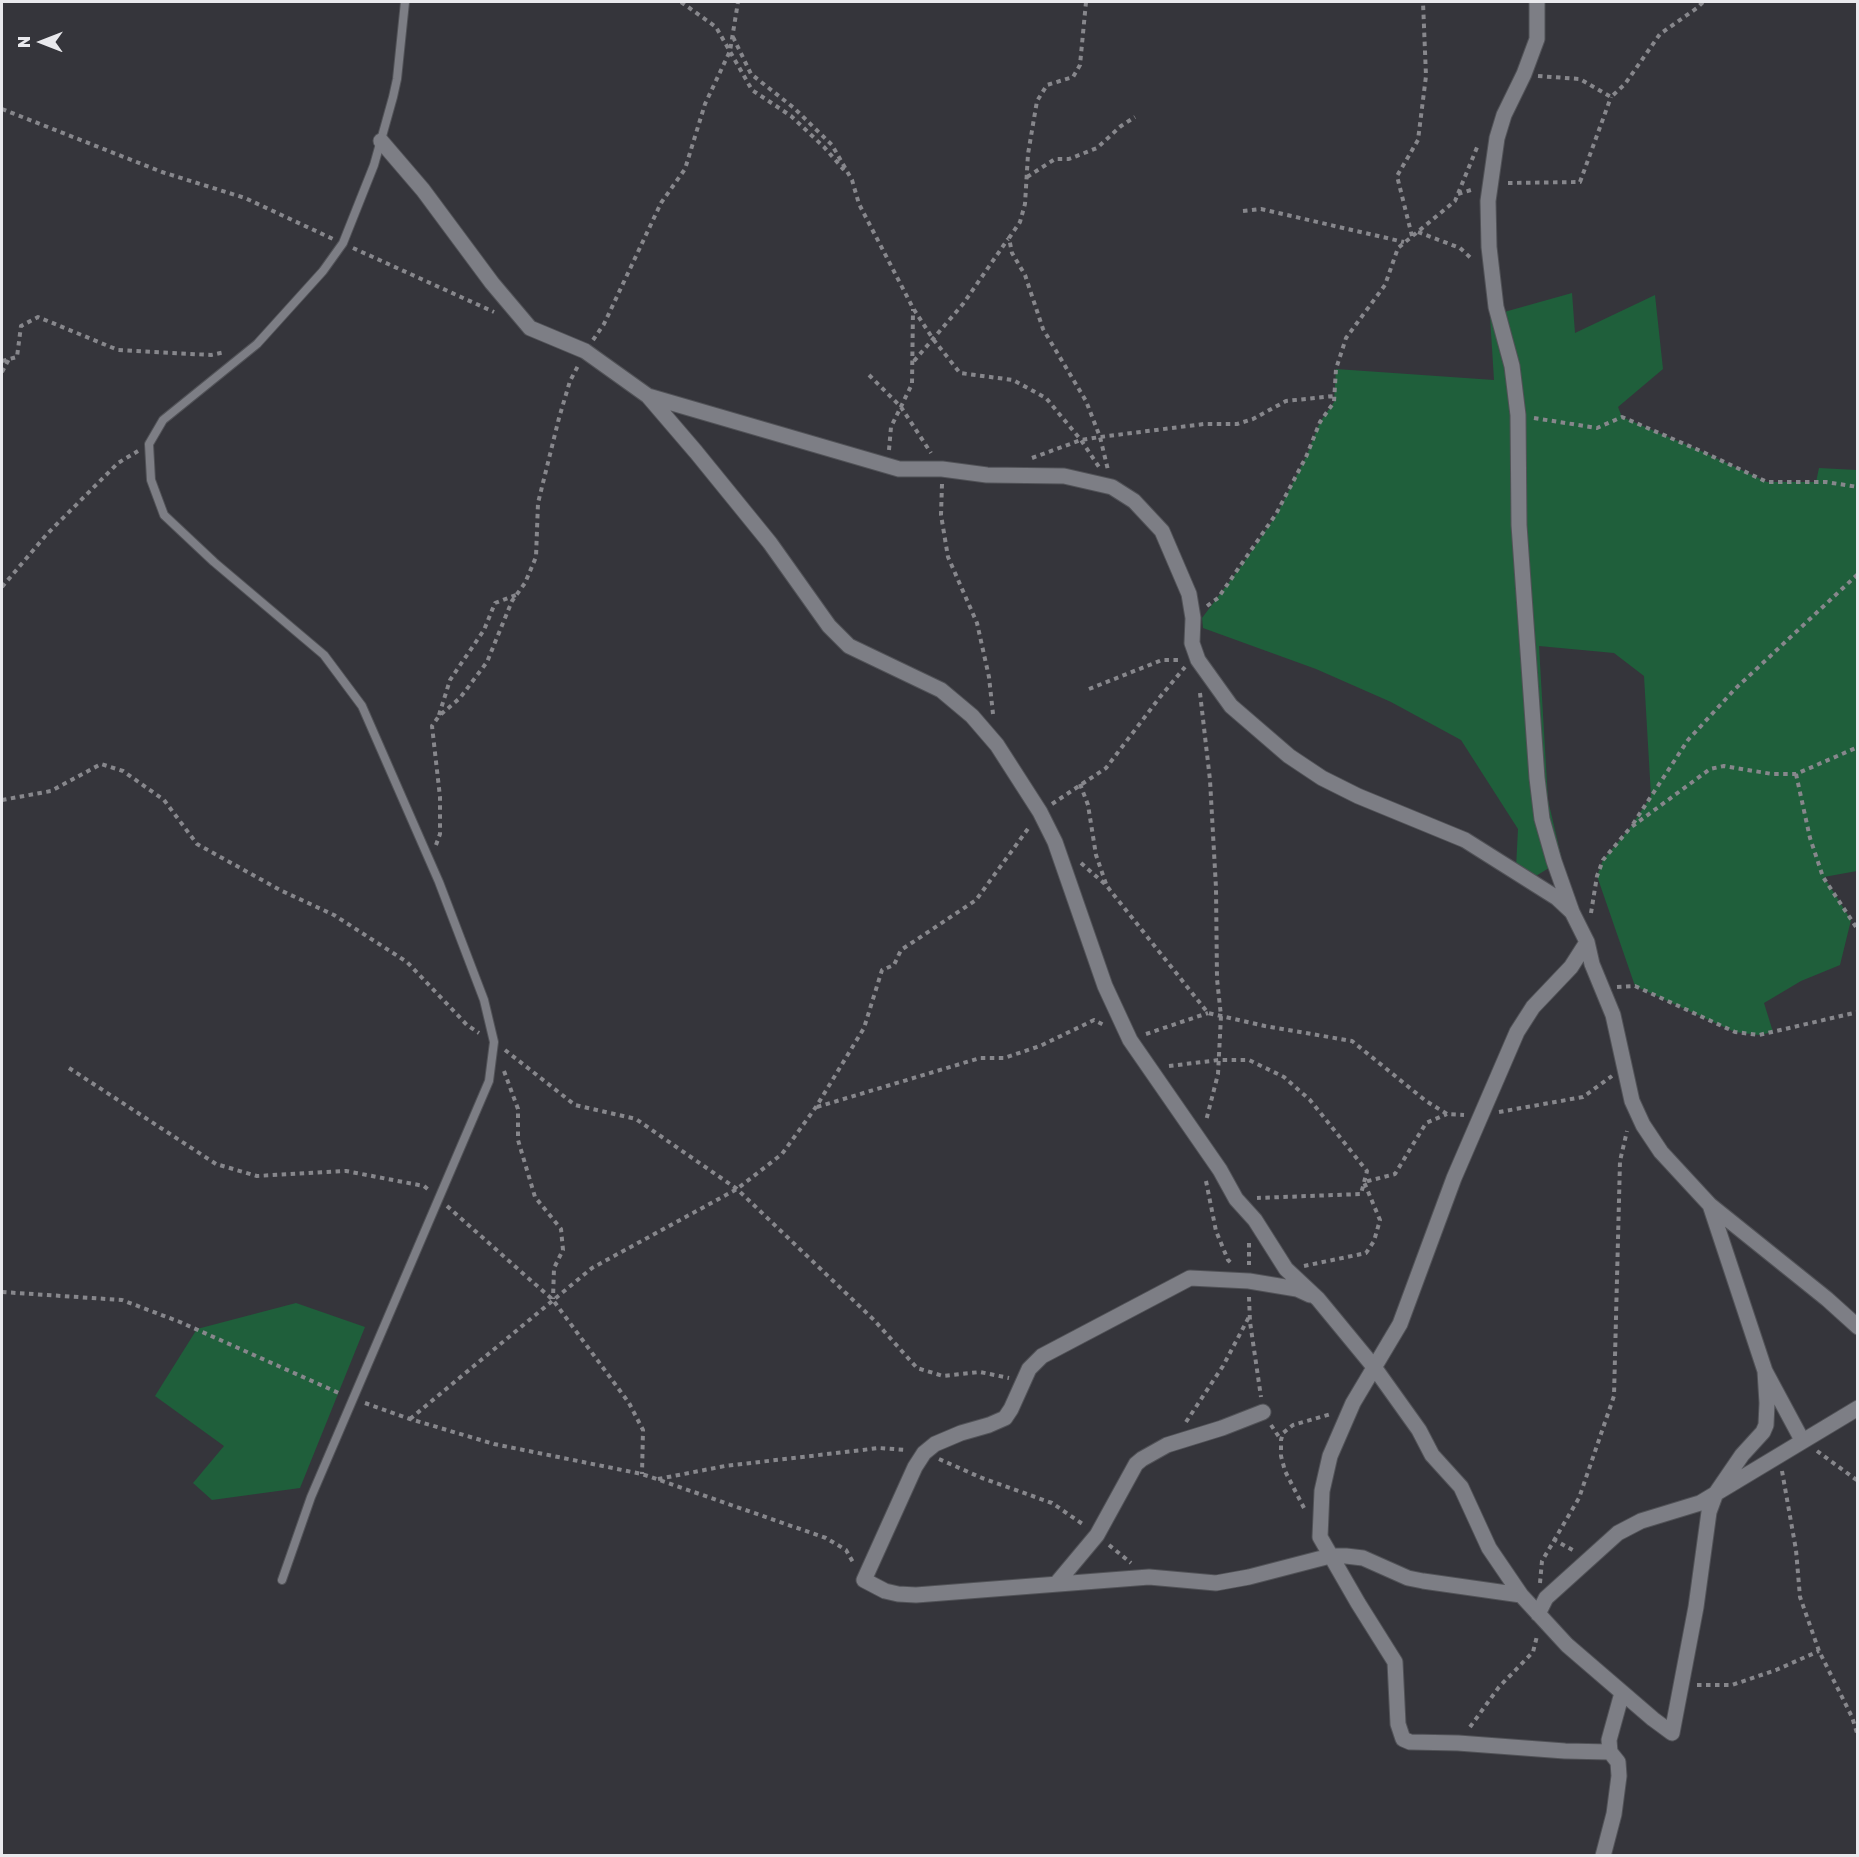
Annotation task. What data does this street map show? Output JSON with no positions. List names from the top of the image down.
{
  "north": "left"
}
